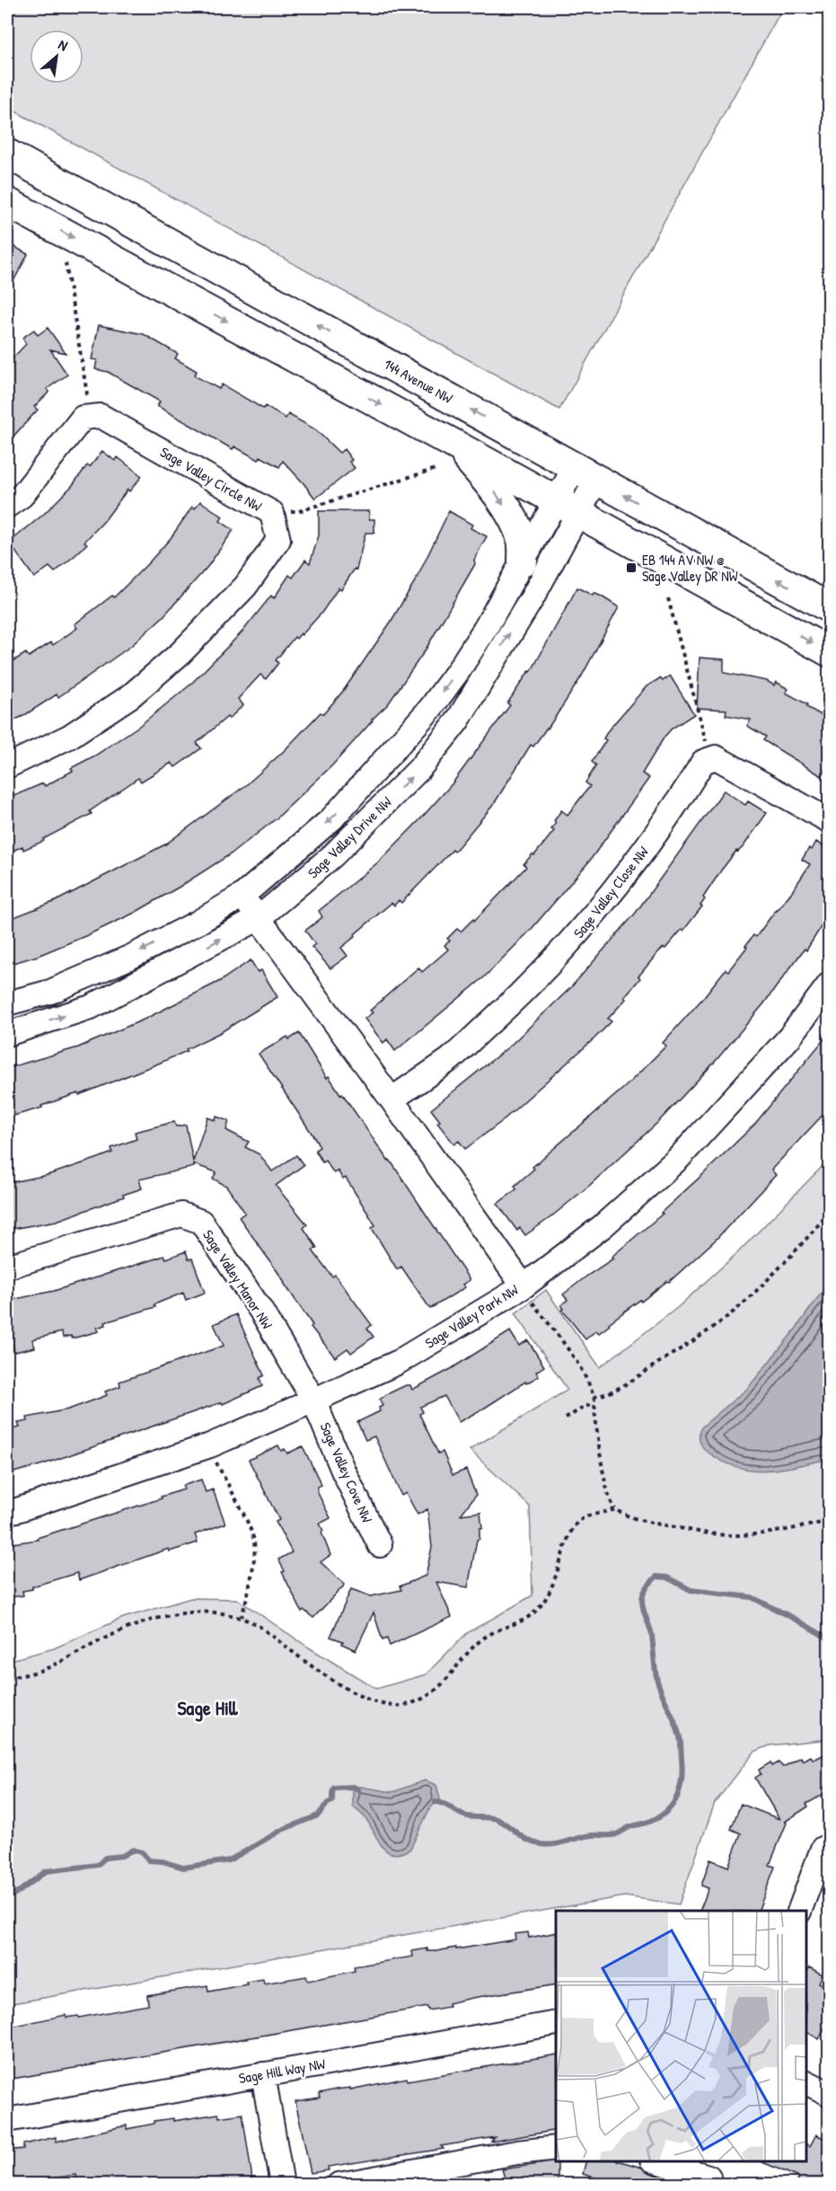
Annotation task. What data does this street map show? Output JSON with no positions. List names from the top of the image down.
{
  "streets": {
    "main road": ["144 Avenue NW"],
    "street": [
      "Sage Valley Circle NW",
      "Sage Valley Drive NW",
      "Sage Valley Close NW",
      "Sage Valley Manor NW",
      "Sage Valley Park NW",
      "Sage Valley Cove NW",
      "Sage Hill Way NW"
    ]
  },
  "crossings": [
    ["Sage Valley Drive NW", "Sage Valley Park NW"],
    ["Sage Valley Close NW", "Sage Valley Park NW"],
    ["Sage Valley Manor NW", "Sage Valley Park NW"],
    ["Sage Valley Manor NW", "Sage Valley Cove NW"],
    ["Sage Valley Park NW", "Sage Valley Cove NW"]
  ],
  "districts": ["Sage Hill"],
  "places": {
    "transit": ["EB 144 AV NW @ Sage Valley DR NW"]
  },
  "north": "top right"
}
